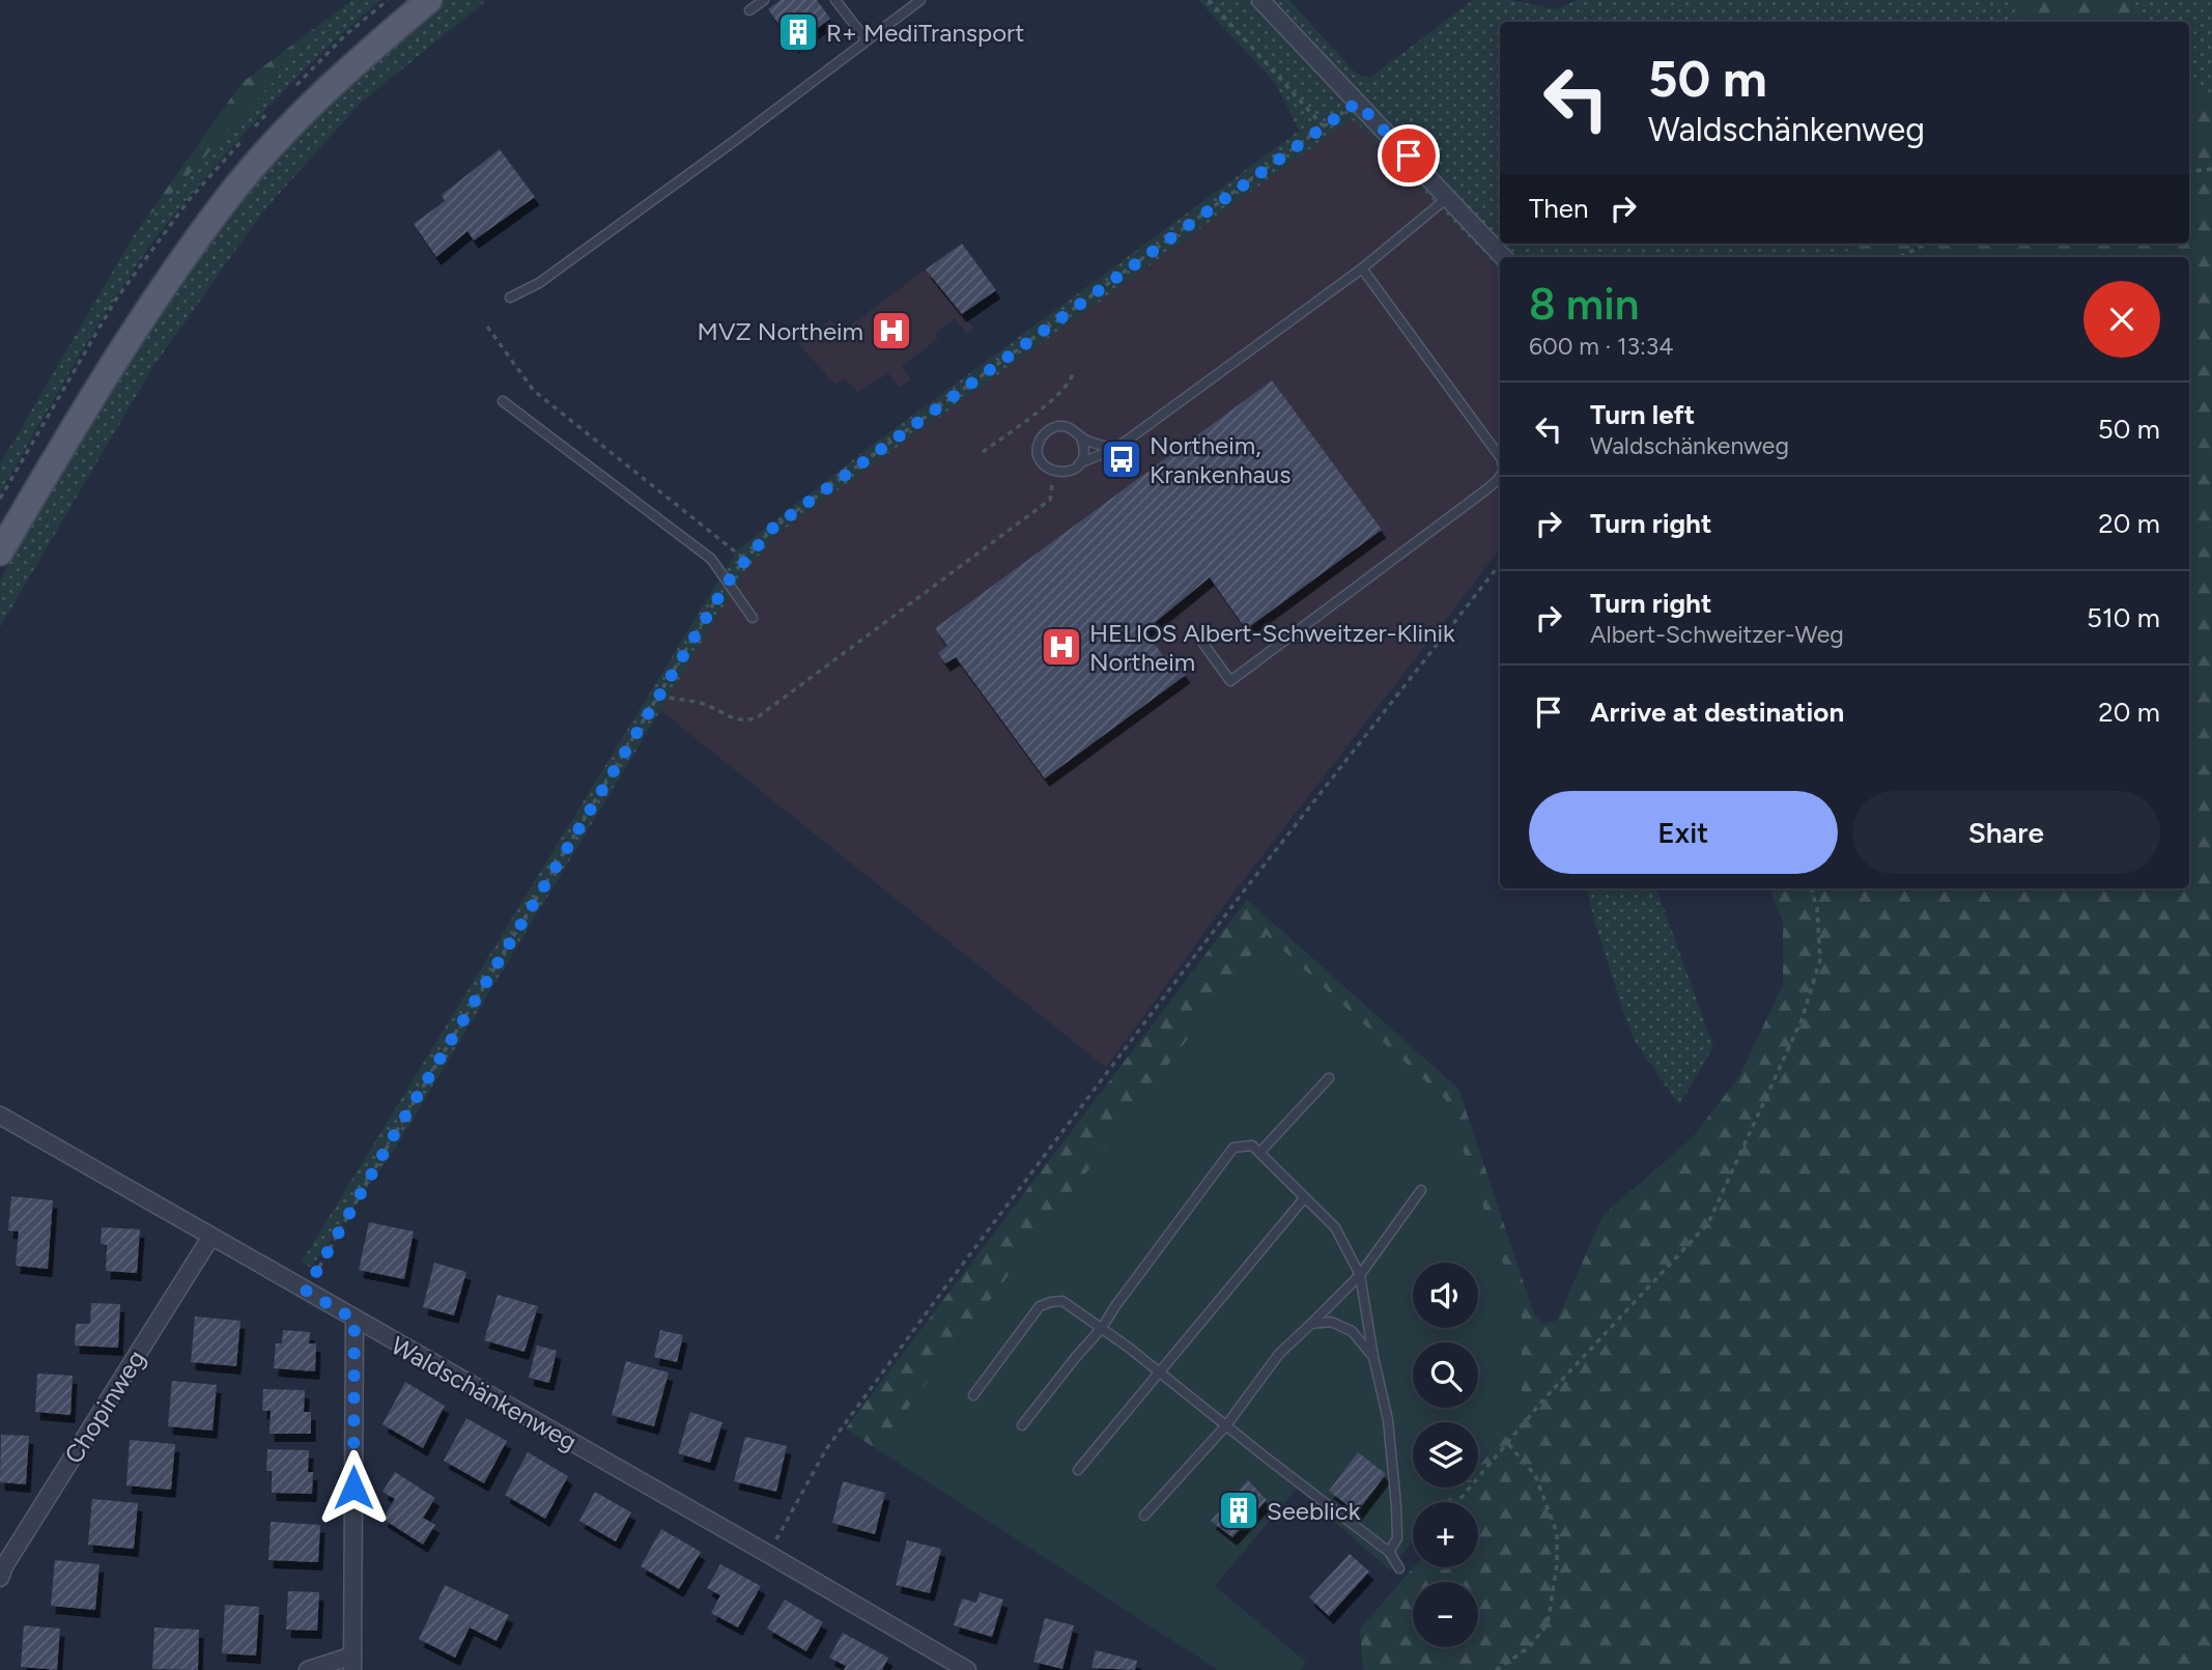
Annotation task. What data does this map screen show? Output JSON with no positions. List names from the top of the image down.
{
  "streets": {
    "street": ["Waldschänkenweg", "Chopinweg"]
  },
  "crossings": [
    ["Waldschänkenweg", "Chopinweg"]
  ],
  "places": {
    "building": ["R+ MediTransport", "Seeblick"],
    "hospital": ["MVZ Northeim", "HELIOS Albert-Schweitzer-Klinik Northeim"],
    "bus stop": ["Northeim, Krankenhaus"]
  },
  "page": {
    "turn": ["50 m", "Waldschänkenweg"],
    "then": "Then",
    "heading": ["8 min", "600 m · 13:34"],
    "list": [
      {
        "name": "Turn left",
        "note": "Waldschänkenweg",
        "value": "50 m"
      },
      {
        "name": "Turn right",
        "value": "20 m"
      },
      {
        "name": "Turn right",
        "note": "Albert-Schweitzer-Weg",
        "value": "510 m"
      },
      {
        "name": "Arrive at destination",
        "value": "20 m"
      }
    ],
    "buttons": ["Exit", "Share"],
    "map_buttons": ["+", "−"]
  }
}
